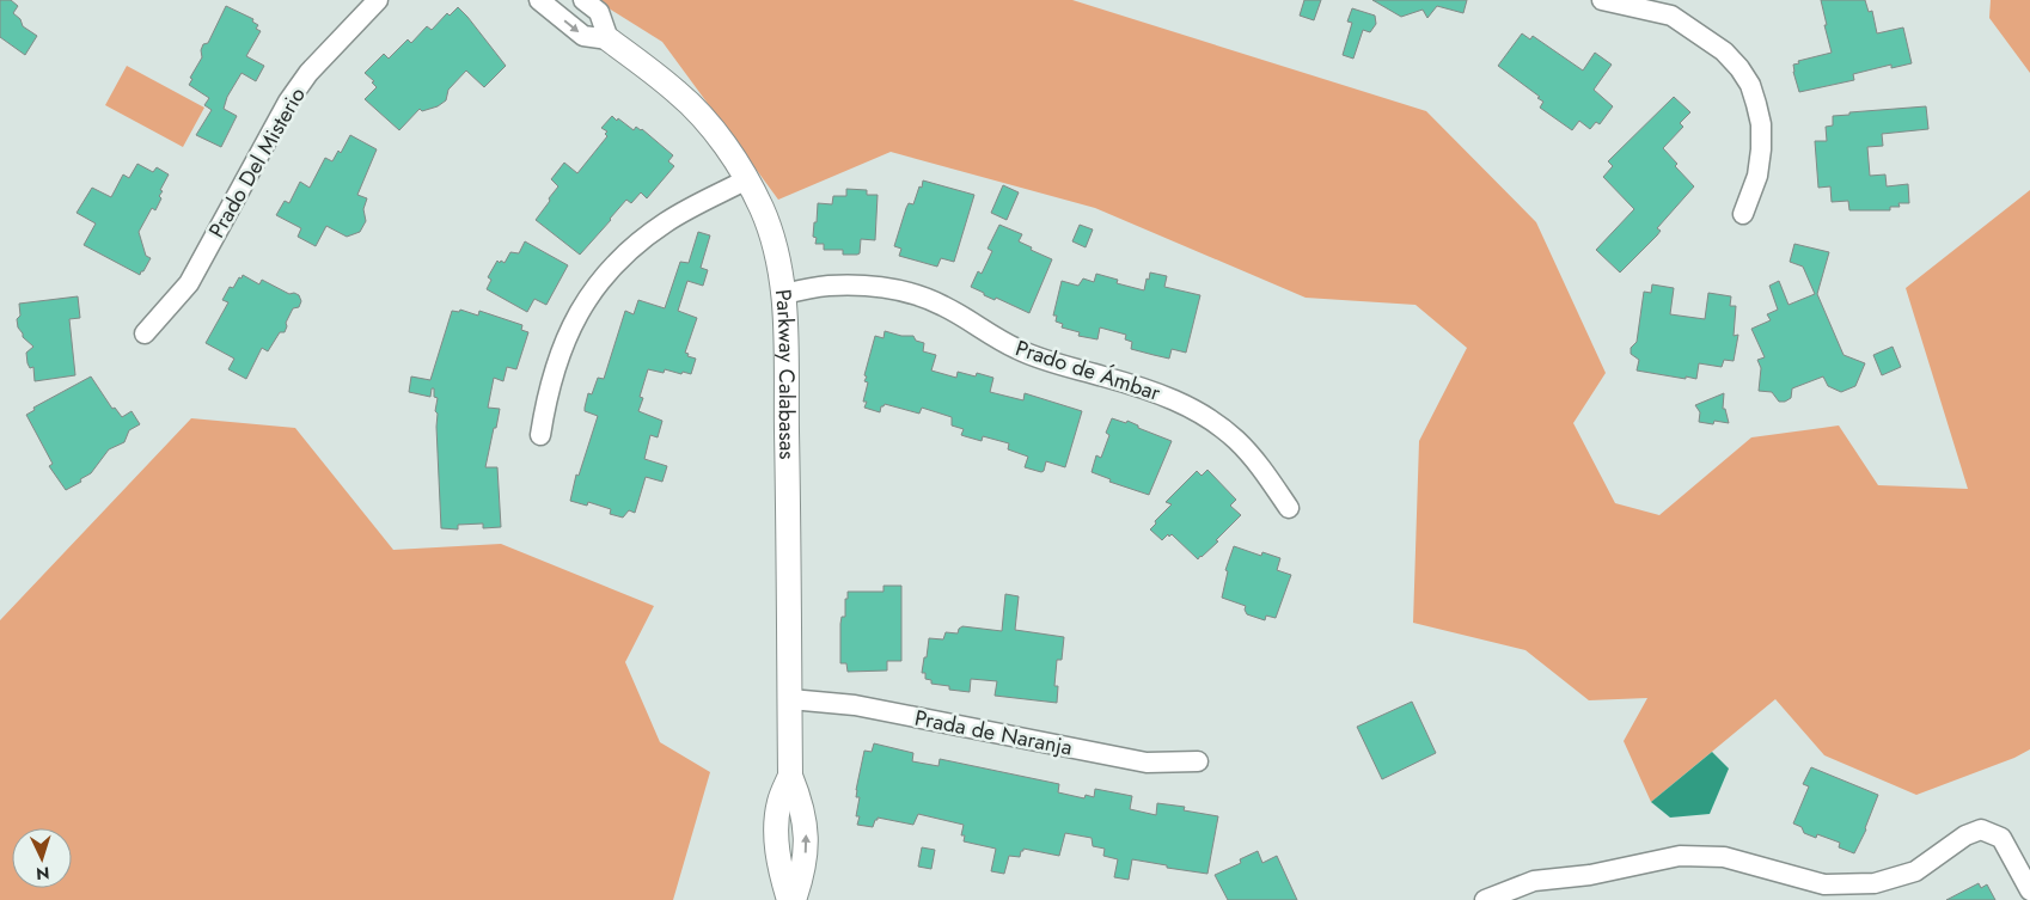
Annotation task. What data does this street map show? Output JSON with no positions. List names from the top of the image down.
{
  "streets": {
    "street": [
      "Prado Del Misterio",
      "Prado de Ámbar",
      "Parkway Calabasas",
      "Prada de Naranja"
    ]
  },
  "crossings": [
    ["Prado de Ámbar", "Parkway Calabasas"],
    ["Parkway Calabasas", "Prada de Naranja"]
  ],
  "north": "bottom"
}
